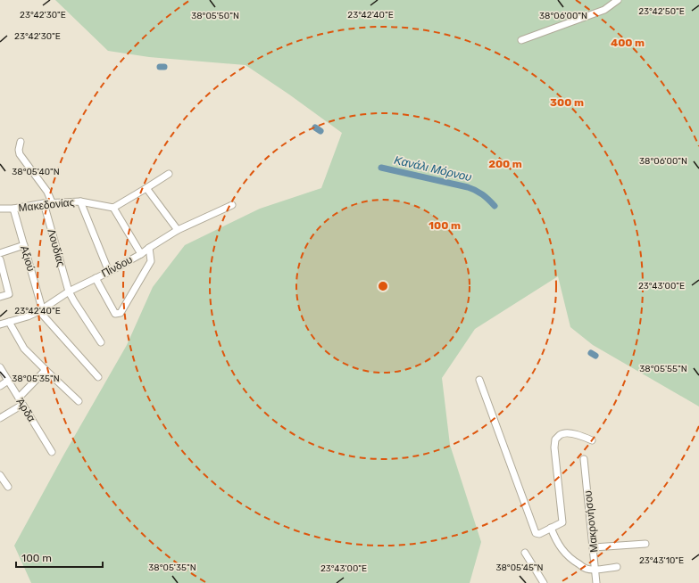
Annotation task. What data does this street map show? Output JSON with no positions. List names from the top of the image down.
{
  "streets": {
    "street": [
      "Μακεδονίας",
      "Λουδίας",
      "Αξιού",
      "Πίνδου",
      "Άρδα",
      "Μακρονήσου"
    ]
  },
  "crossings": [
    ["Μακεδονίας", "Λουδίας"],
    ["Μακεδονίας", "Αξιού"],
    ["Λουδίας", "Πίνδου"],
    ["Αξιού", "Πίνδου"]
  ],
  "water": ["Κανάλι Μόρνου"],
  "scale_bar": "100 m",
  "coordinates": [
    "23°42'50\"E",
    "23°42'30\"E",
    "23°42'40\"E",
    "38°05'50\"N",
    "38°06'00\"N",
    "38°05'40\"N",
    "23°43'00\"E",
    "38°05'55\"N",
    "38°05'35\"N",
    "23°43'10\"E",
    "38°05'45\"N"
  ],
  "rings": [
    "400 m",
    "300 m",
    "200 m",
    "100 m"
  ]
}
